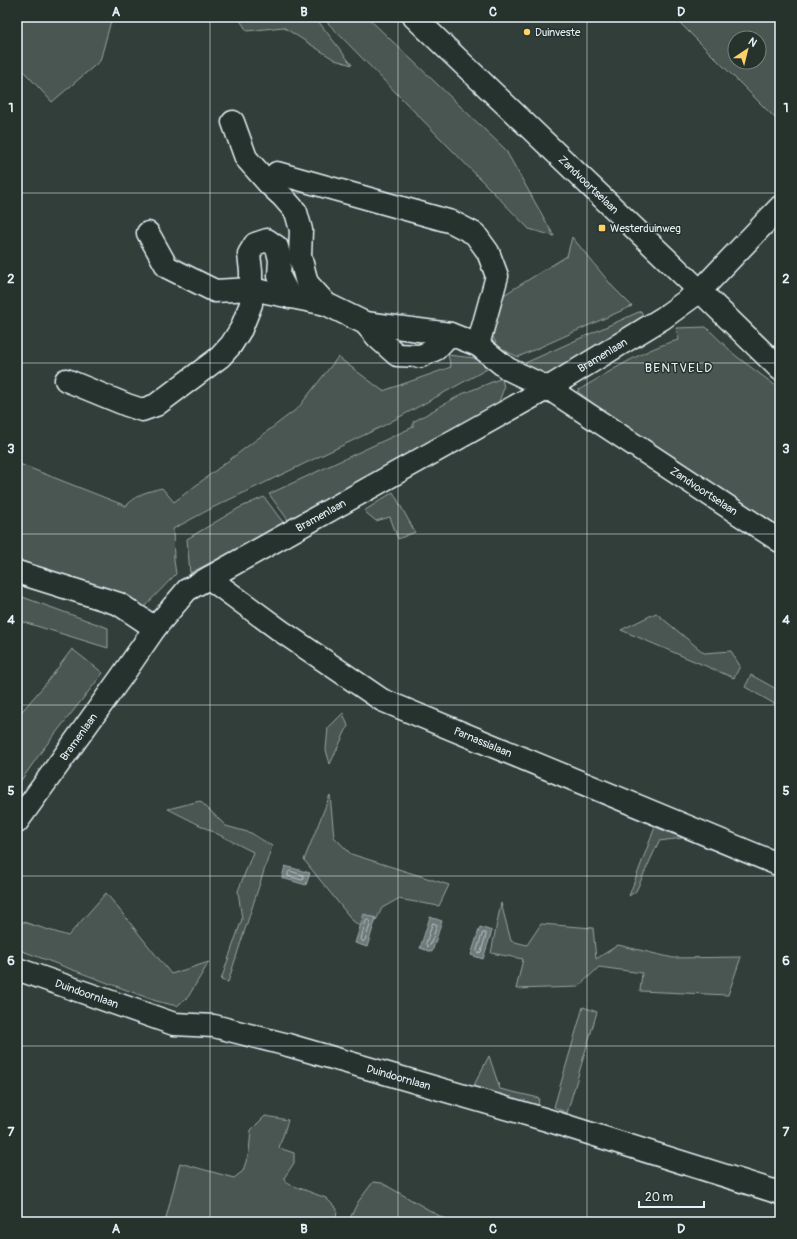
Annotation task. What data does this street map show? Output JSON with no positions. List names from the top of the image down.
{
  "streets": {
    "street": [
      "Zandvoortselaan",
      "Bramenlaan",
      "Parnassialaan",
      "Duindoornlaan"
    ]
  },
  "crossings": [
    ["Zandvoortselaan", "Bramenlaan"],
    ["Bramenlaan", "Parnassialaan"]
  ],
  "districts": ["BENTVELD"],
  "places": {
    "other": ["Duinveste"],
    "transit": ["Westerduinweg"]
  },
  "scale_bar": "20 m",
  "north": "top right",
  "grid": {
    "columns": [
      "A",
      "B",
      "C",
      "D"
    ],
    "rows": [
      "1",
      "2",
      "3",
      "4",
      "5",
      "6",
      "7"
    ]
  }
}
